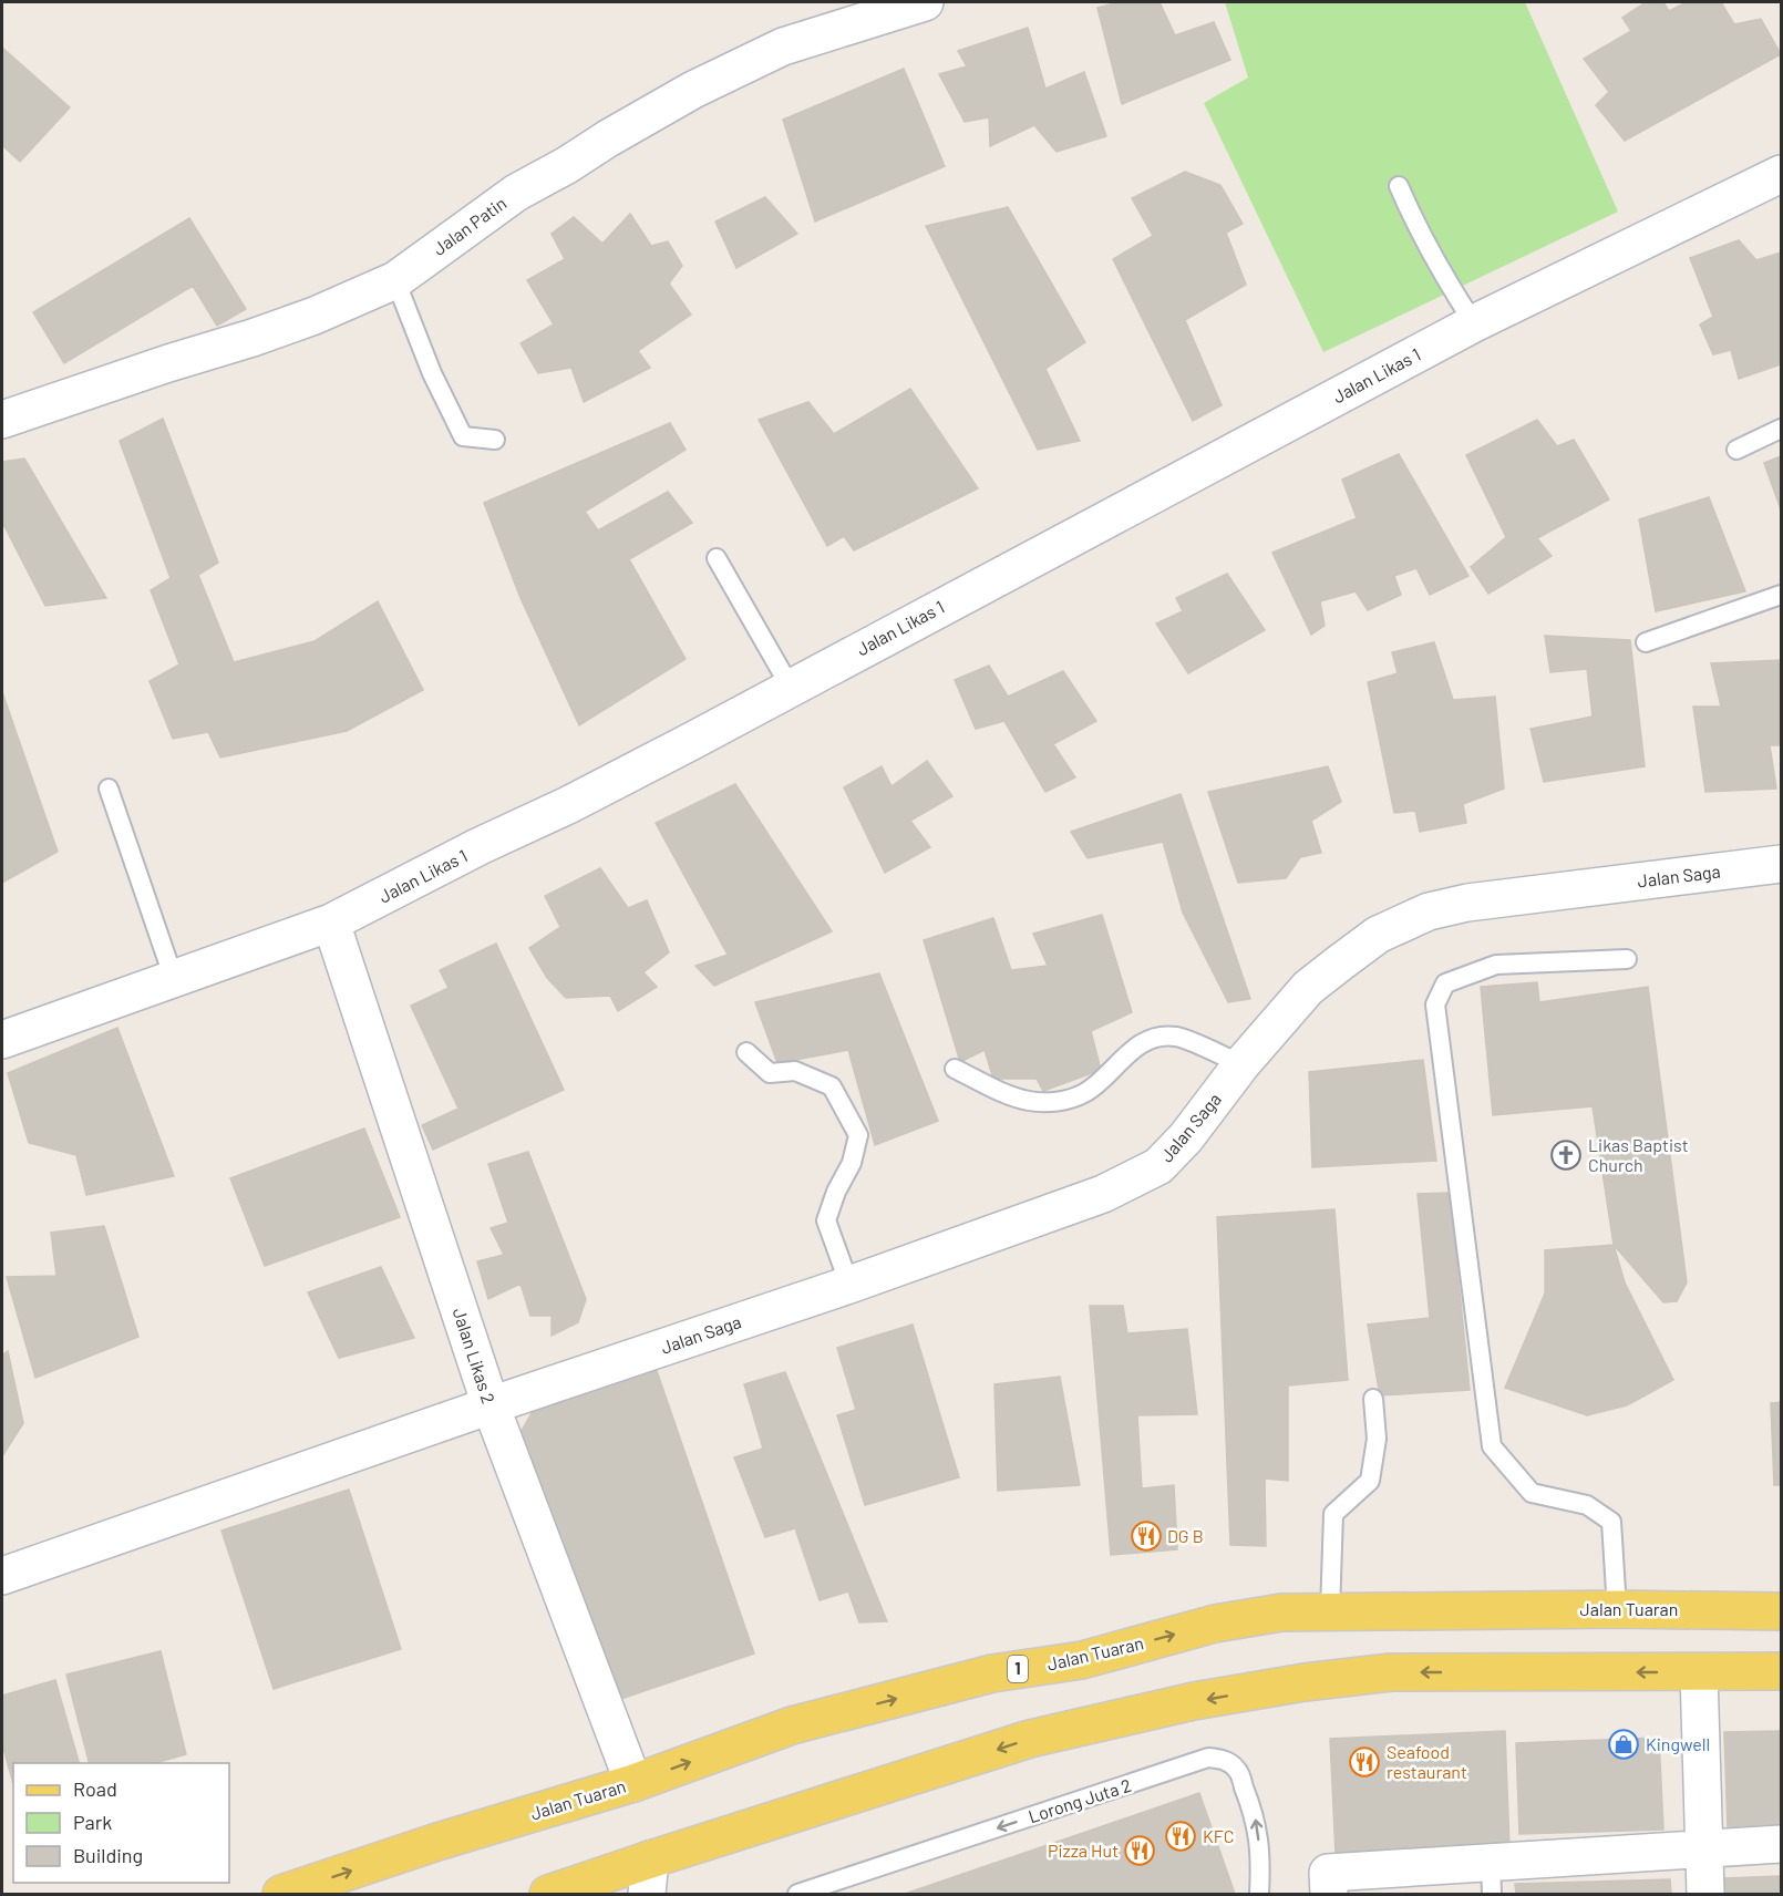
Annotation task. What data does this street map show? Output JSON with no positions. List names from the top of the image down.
{
  "streets": {
    "main road": ["Jalan Tuaran", "1"],
    "street": [
      "Jalan Patin",
      "Jalan Likas 1",
      "Jalan Saga",
      "Jalan Likas 2"
    ],
    "lane": ["Lorong Juta 2"]
  },
  "crossings": [
    ["Jalan Likas 1", "Jalan Likas 2"],
    ["Jalan Saga", "Jalan Likas 2"],
    ["Jalan Likas 2", "Jalan Tuaran"]
  ],
  "places": {
    "church": ["Likas Baptist Church"],
    "restaurant": [
      "DG B",
      "Seafood restaurant",
      "KFC",
      "Pizza Hut"
    ],
    "shop": ["Kingwell"]
  },
  "legend": ["Road", "Park", "Building"]
}
